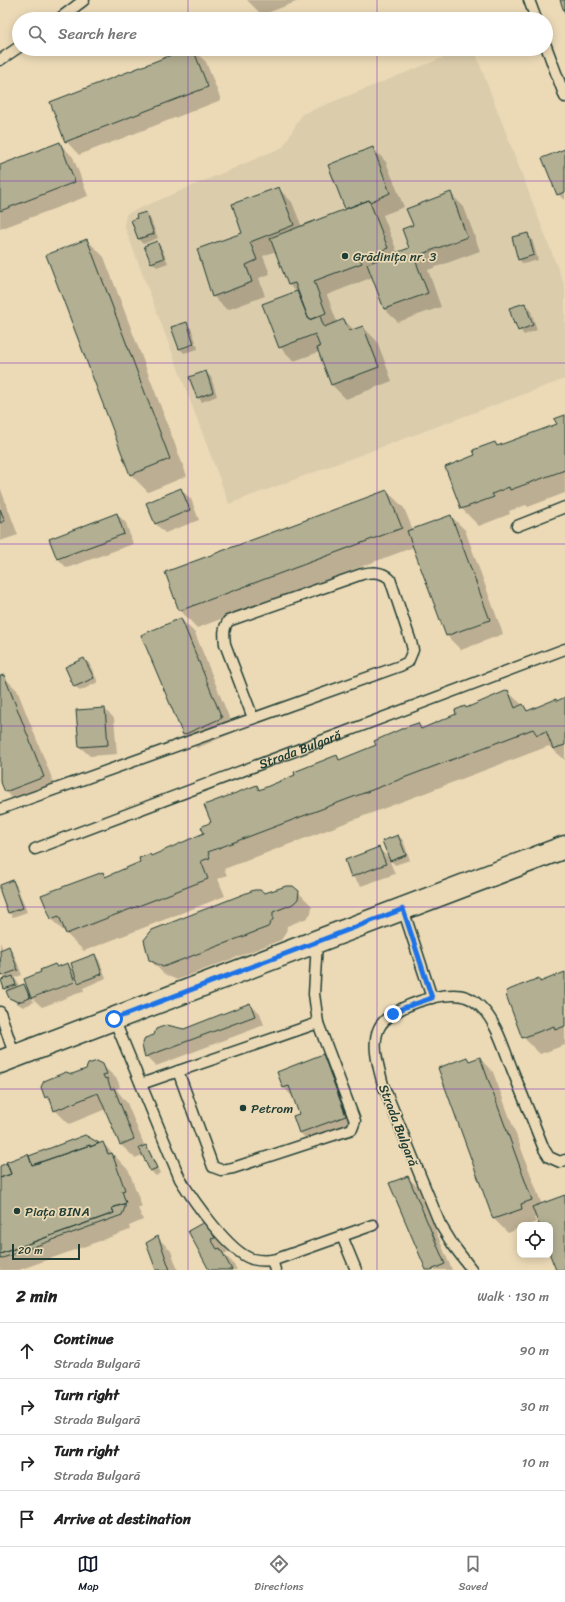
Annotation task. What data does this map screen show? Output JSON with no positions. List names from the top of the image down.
{
  "streets": {
    "lane": ["Strada Bulgară"]
  },
  "places": ["Grădinița nr. 3", "Petrom", "Piața BINA"],
  "scale_bar": "20 m",
  "page": {
    "search": "Search here",
    "scale": "20 m",
    "heading": ["2 min", "Walk · 130 m"],
    "list": [
      ["Continue", "Strada Bulgară", "90 m"],
      ["Turn right", "Strada Bulgară", "30 m"],
      ["Turn right", "Strada Bulgară", "10 m"],
      "Arrive at destination"
    ],
    "nav": ["Map", "Directions", "Saved"]
  }
}
